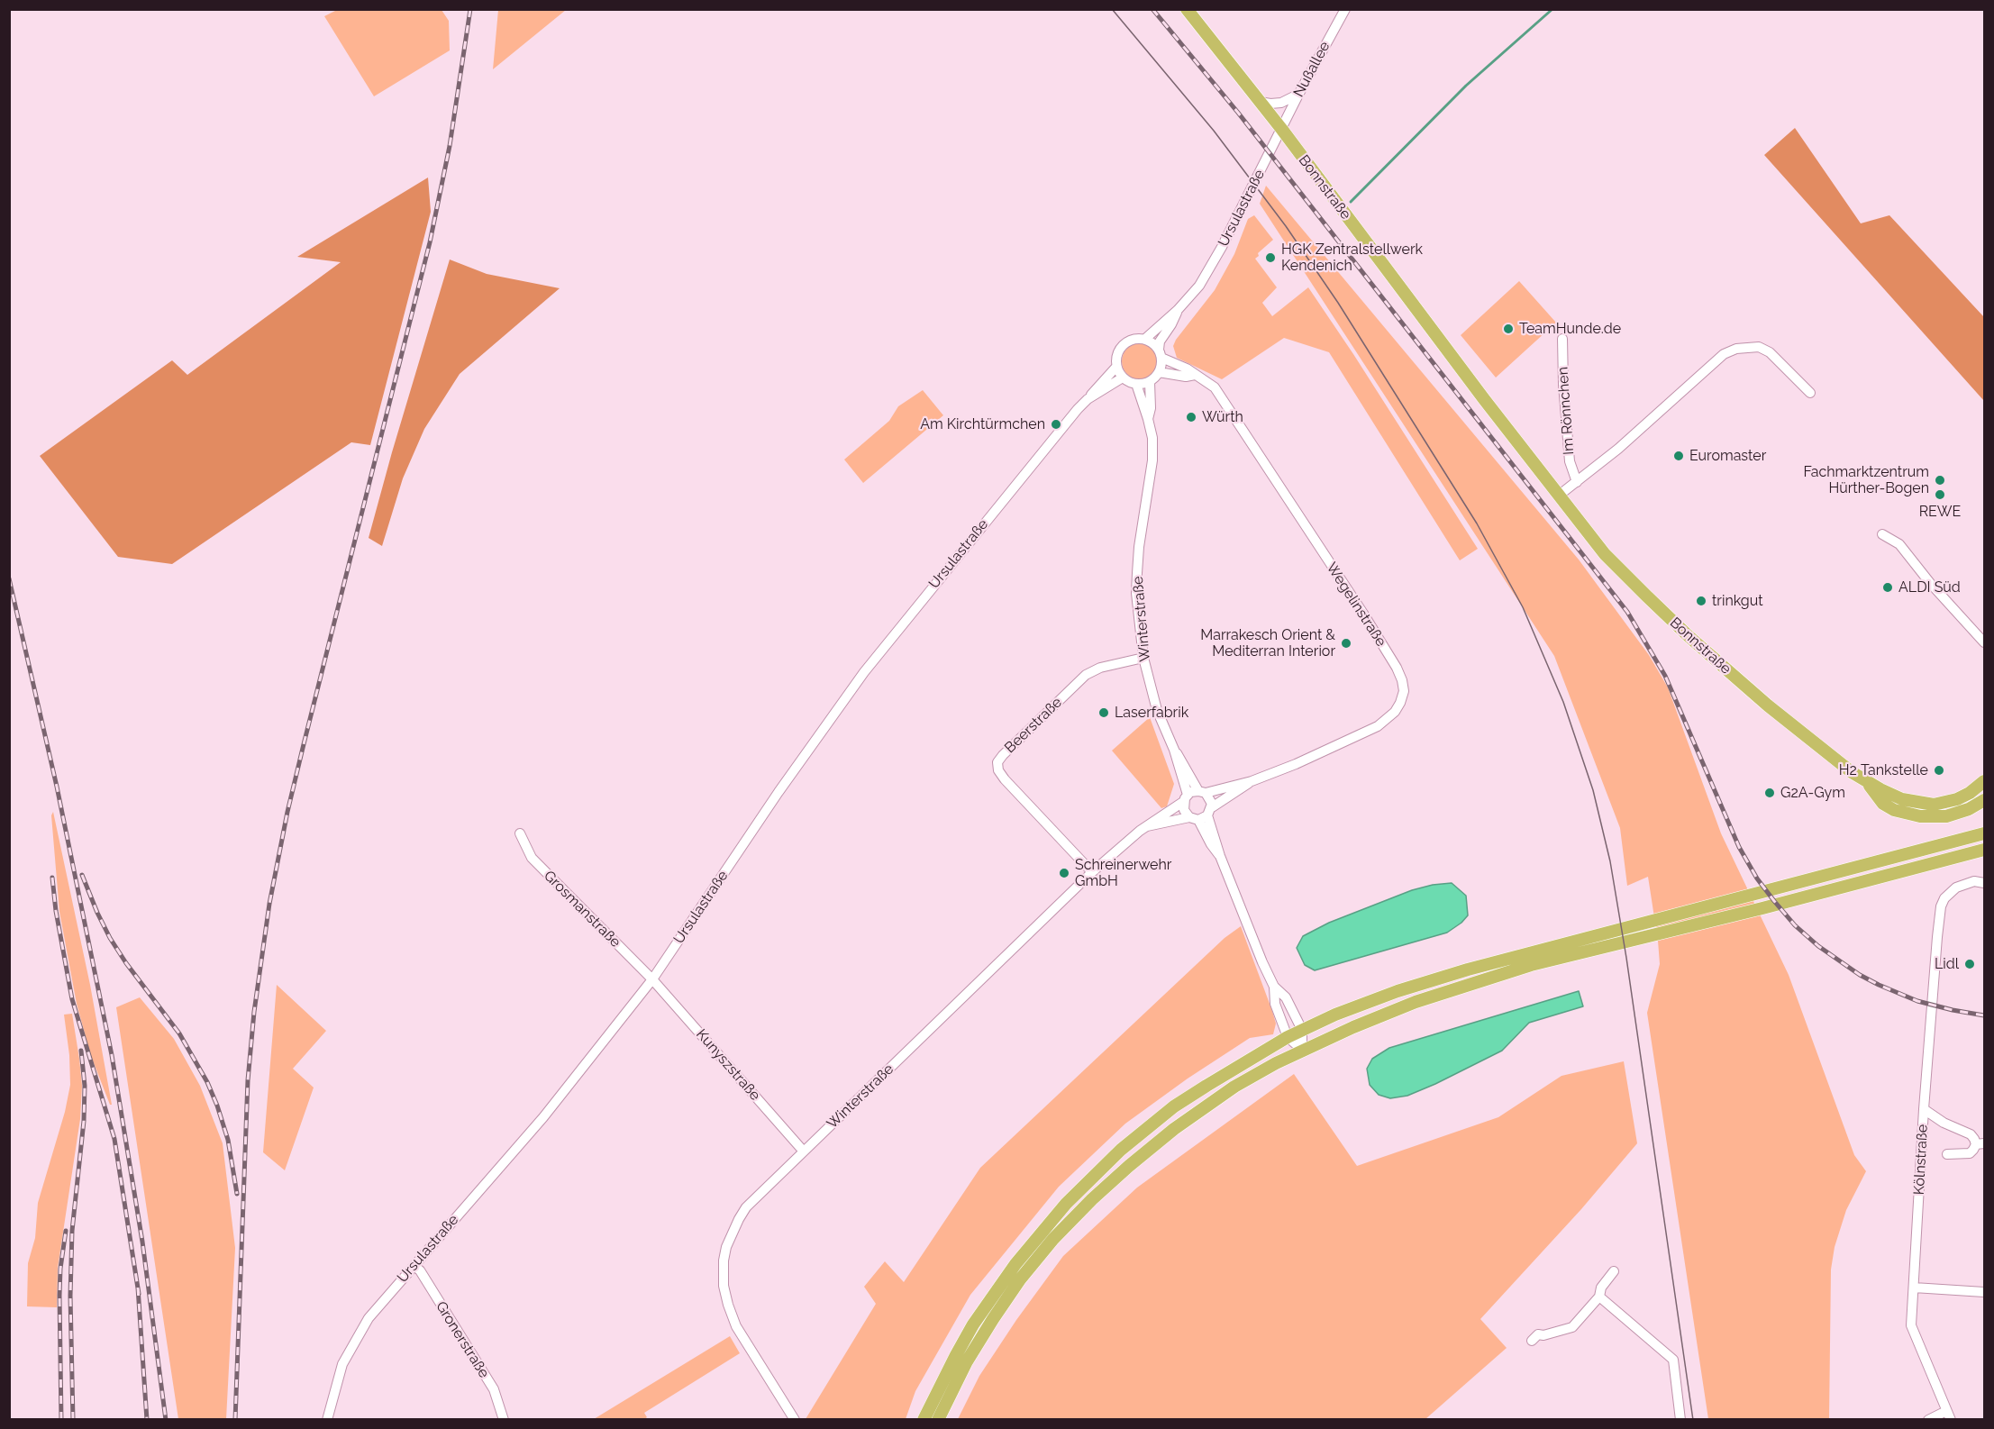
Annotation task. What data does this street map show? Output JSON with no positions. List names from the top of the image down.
{
  "streets": {
    "main road": ["Bonnstraße"],
    "street": [
      "Nußallee",
      "Ursulastraße",
      "Im Rönnchen",
      "Wegelinstraße",
      "Winterstraße",
      "Beerstraße",
      "Grosmanstraße",
      "Kunyszstraße",
      "Kölnstraße",
      "Gronerstraße"
    ]
  },
  "crossings": [
    ["Nußallee", "Bonnstraße"],
    ["Nußallee", "Ursulastraße"],
    ["Bonnstraße", "Ursulastraße"],
    ["Ursulastraße", "Wegelinstraße"],
    ["Ursulastraße", "Winterstraße"],
    ["Ursulastraße", "Grosmanstraße"],
    ["Ursulastraße", "Kunyszstraße"],
    ["Ursulastraße", "Gronerstraße"],
    ["Wegelinstraße", "Winterstraße"],
    ["Winterstraße", "Beerstraße"],
    ["Winterstraße", "Kunyszstraße"],
    ["Grosmanstraße", "Kunyszstraße"]
  ],
  "places": [
    "HGK Zentralstellwerk Kendenich",
    "TeamHunde.de",
    "Würth",
    "Am Kirchtürmchen",
    "Euromaster",
    "Fachmarktzentrum Hürther-Bogen",
    "REWE",
    "ALDI Süd",
    "trinkgut",
    "Marrakesch Orient & Mediterran Interior",
    "Laserfabrik",
    "H2 Tankstelle",
    "G2A-Gym",
    "Schreinerwehr GmbH",
    "Lidl"
  ]
}
